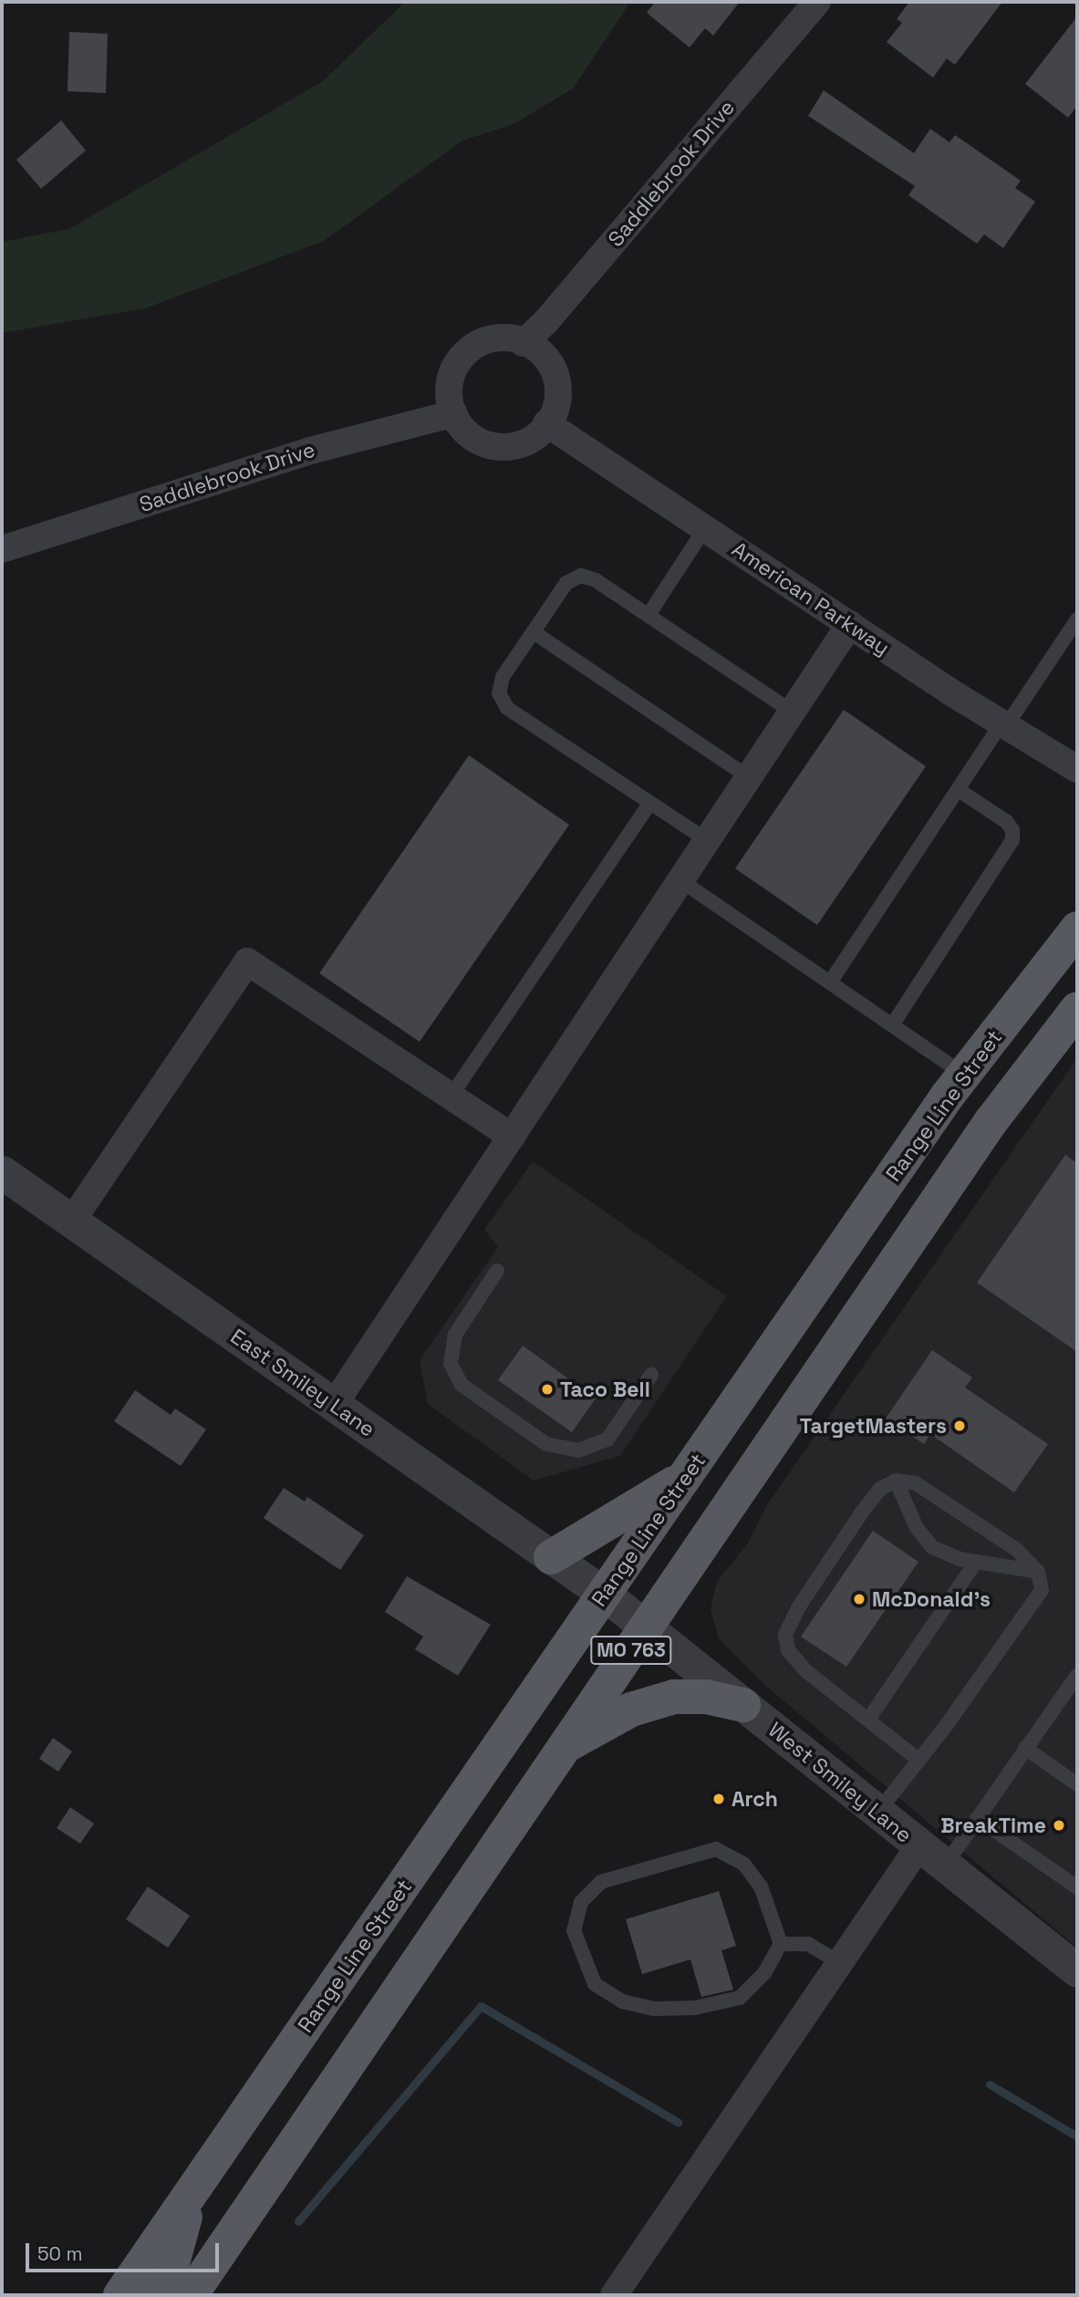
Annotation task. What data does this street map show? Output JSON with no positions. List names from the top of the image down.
{
  "streets": {
    "main road": ["Range Line Street", "MO 763"],
    "street": [
      "Saddlebrook Drive",
      "American Parkway",
      "East Smiley Lane",
      "West Smiley Lane"
    ]
  },
  "crossings": [
    ["Saddlebrook Drive", "American Parkway"],
    ["Range Line Street", "East Smiley Lane"],
    ["Range Line Street", "West Smiley Lane"],
    ["East Smiley Lane", "West Smiley Lane"],
    ["MO 763", "West Smiley Lane"]
  ],
  "places": [
    "Taco Bell",
    "TargetMasters",
    "McDonald's",
    "Arch",
    "BreakTime"
  ],
  "scale_bar": "50 m"
}
